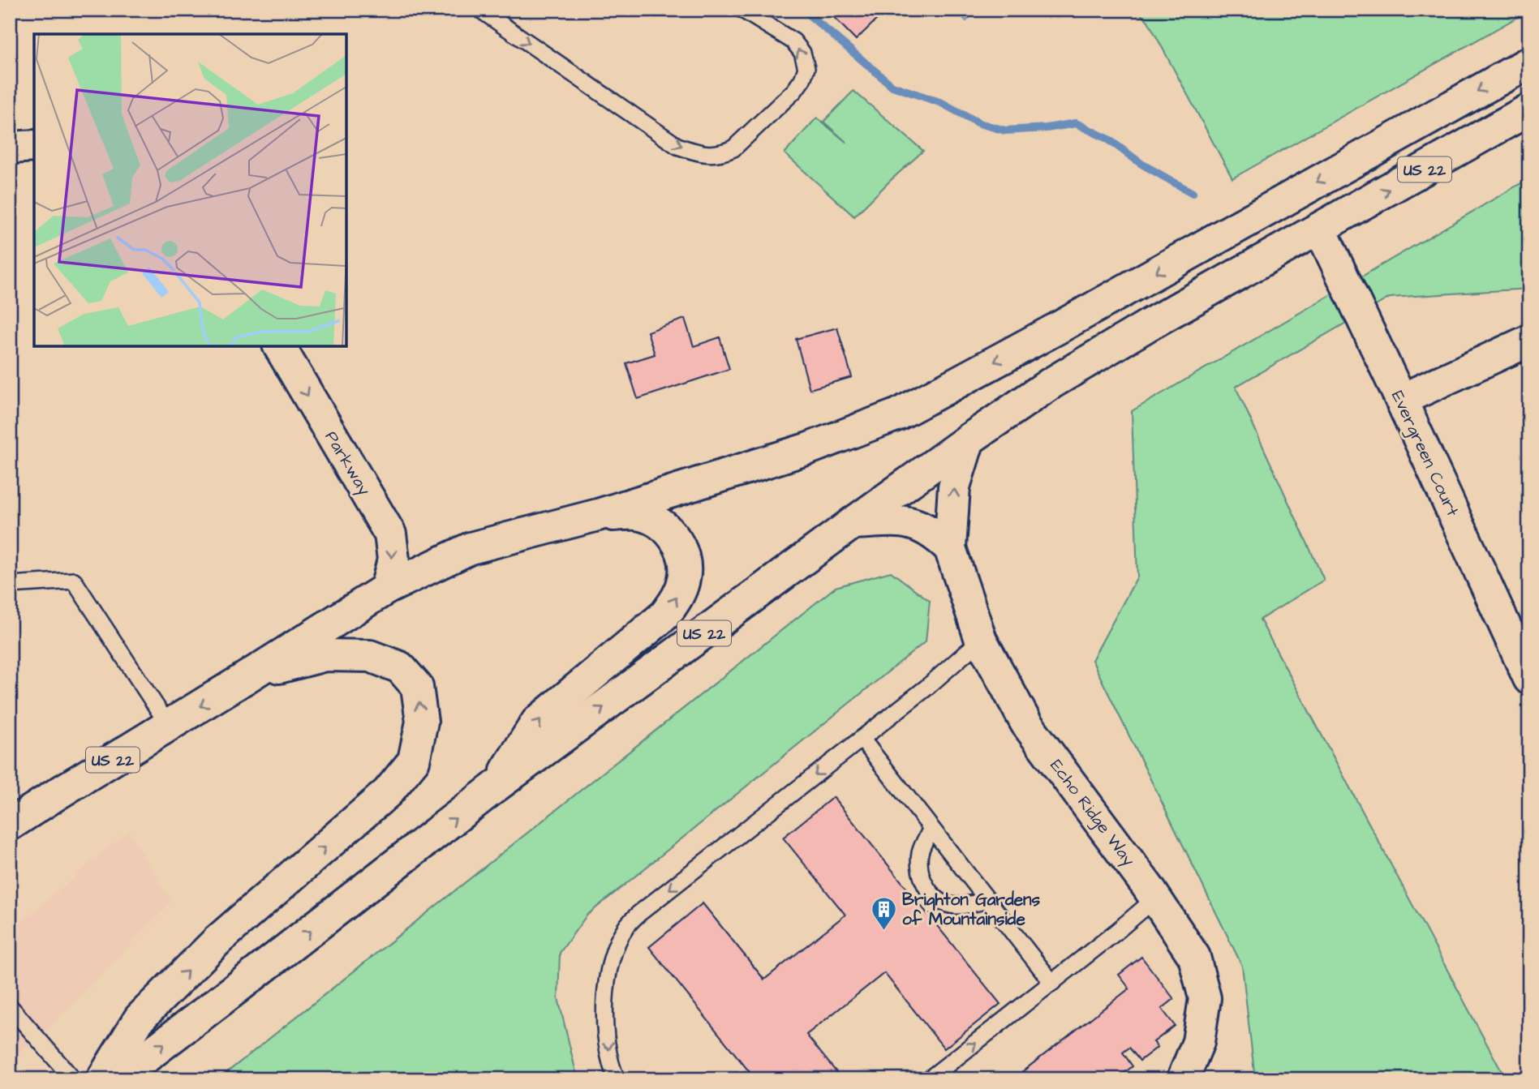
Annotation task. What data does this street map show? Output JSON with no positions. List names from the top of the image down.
{
  "streets": {
    "main road": [
      "US 22",
      "Evergreen Court",
      "Parkway",
      "Echo Ridge Way"
    ]
  },
  "crossings": [
    ["US 22", "Evergreen Court"],
    ["US 22", "Parkway"],
    ["US 22", "Echo Ridge Way"]
  ],
  "one_way": ["Parkway"],
  "places": {
    "building": ["Brighton Gardens of Mountainside"]
  }
}
